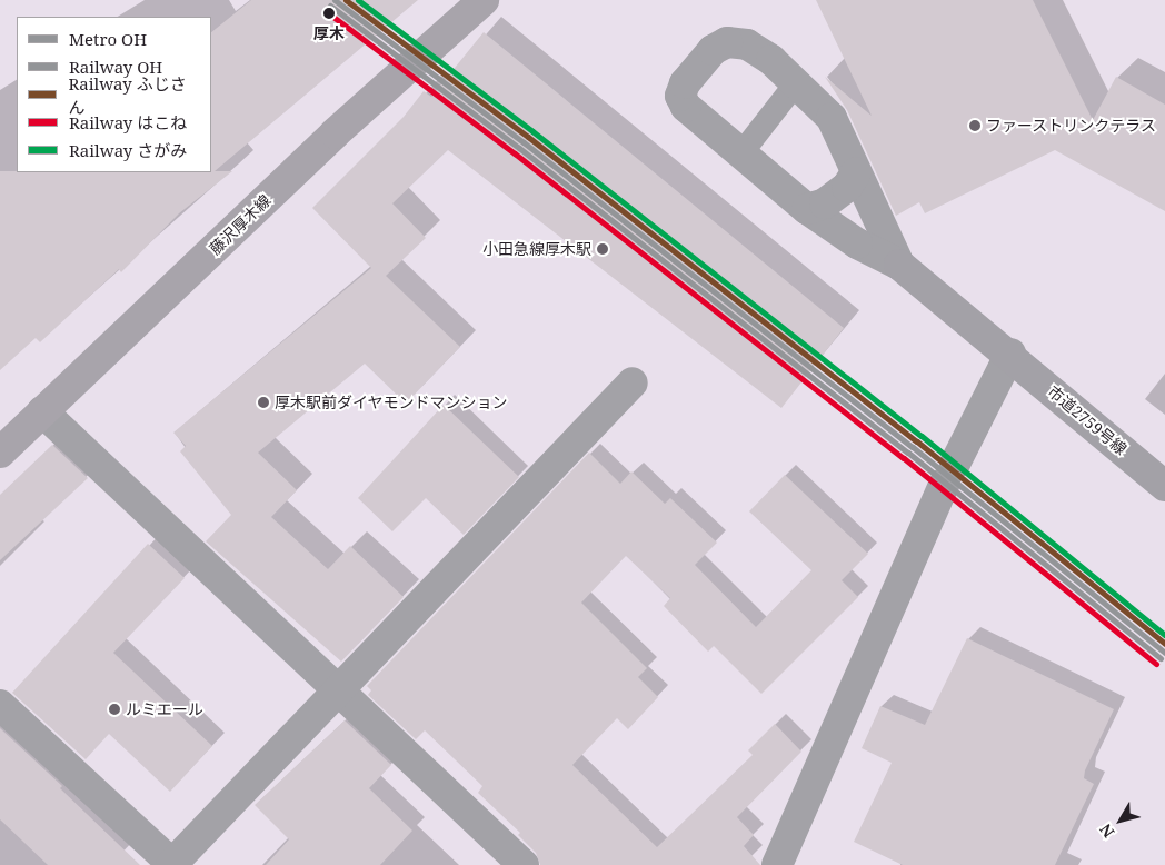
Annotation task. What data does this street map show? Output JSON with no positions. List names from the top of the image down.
{
  "streets": {
    "main road": ["藤沢厚木線"],
    "street": ["市道2759号線"]
  },
  "places": [
    "厚木",
    "ファーストリンクテラス",
    "小田急線厚木駅",
    "厚木駅前ダイヤモンドマンション",
    "ルミエール"
  ],
  "lines": [
    "metro line OH",
    "rail line ふじさん",
    "rail line さがみ",
    "rail line OH",
    "rail line はこね"
  ],
  "legend": [
    "Metro OH",
    "Railway OH",
    "Railway ふじさん",
    "Railway はこね",
    "Railway さがみ"
  ],
  "north": "bottom left"
}
